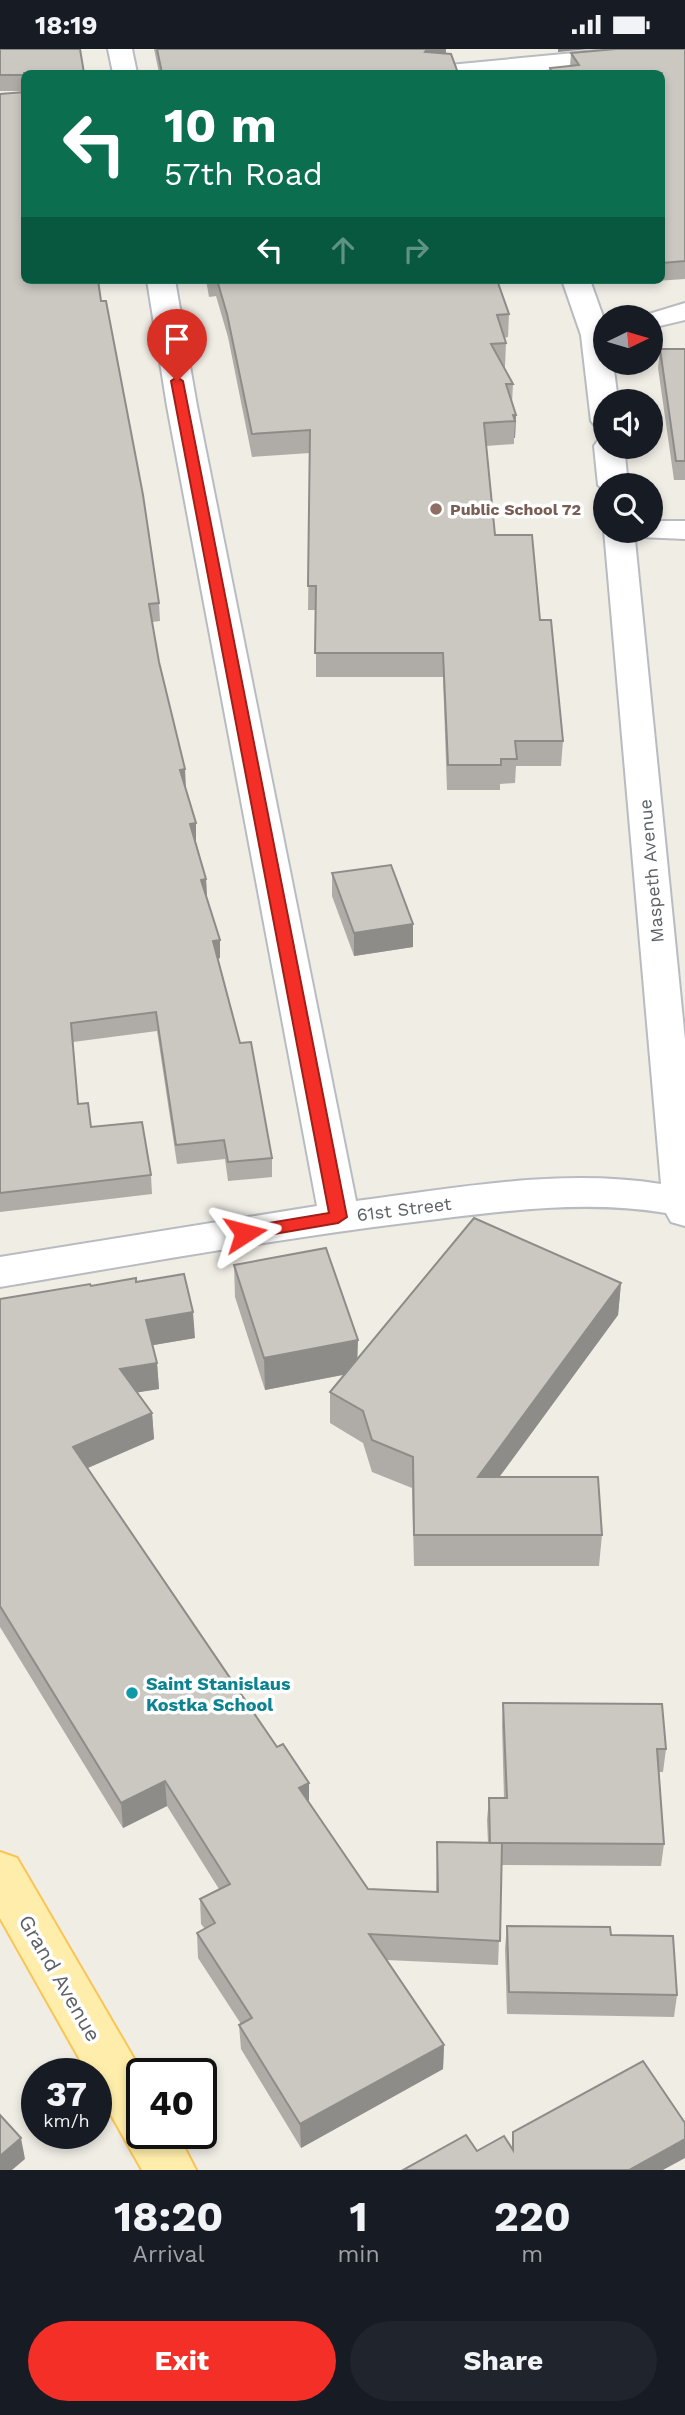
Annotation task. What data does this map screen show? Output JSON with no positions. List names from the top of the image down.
{
  "streets": {
    "main road": ["Grand Avenue"],
    "street": ["Maspeth Avenue", "61st Street"]
  },
  "crossings": [
    ["Maspeth Avenue", "61st Street"]
  ],
  "places": ["Public School 72", "Saint Stanislaus Kostka School"],
  "north": "right",
  "page": {
    "status": "18:19",
    "turn": ["10 m", "57th Road"],
    "speed": "37 km/h",
    "limit": "40",
    "eta": [
      "18:20",
      "Arrival",
      "1",
      "min",
      "220",
      "m"
    ],
    "buttons": ["Exit", "Share"]
  }
}
